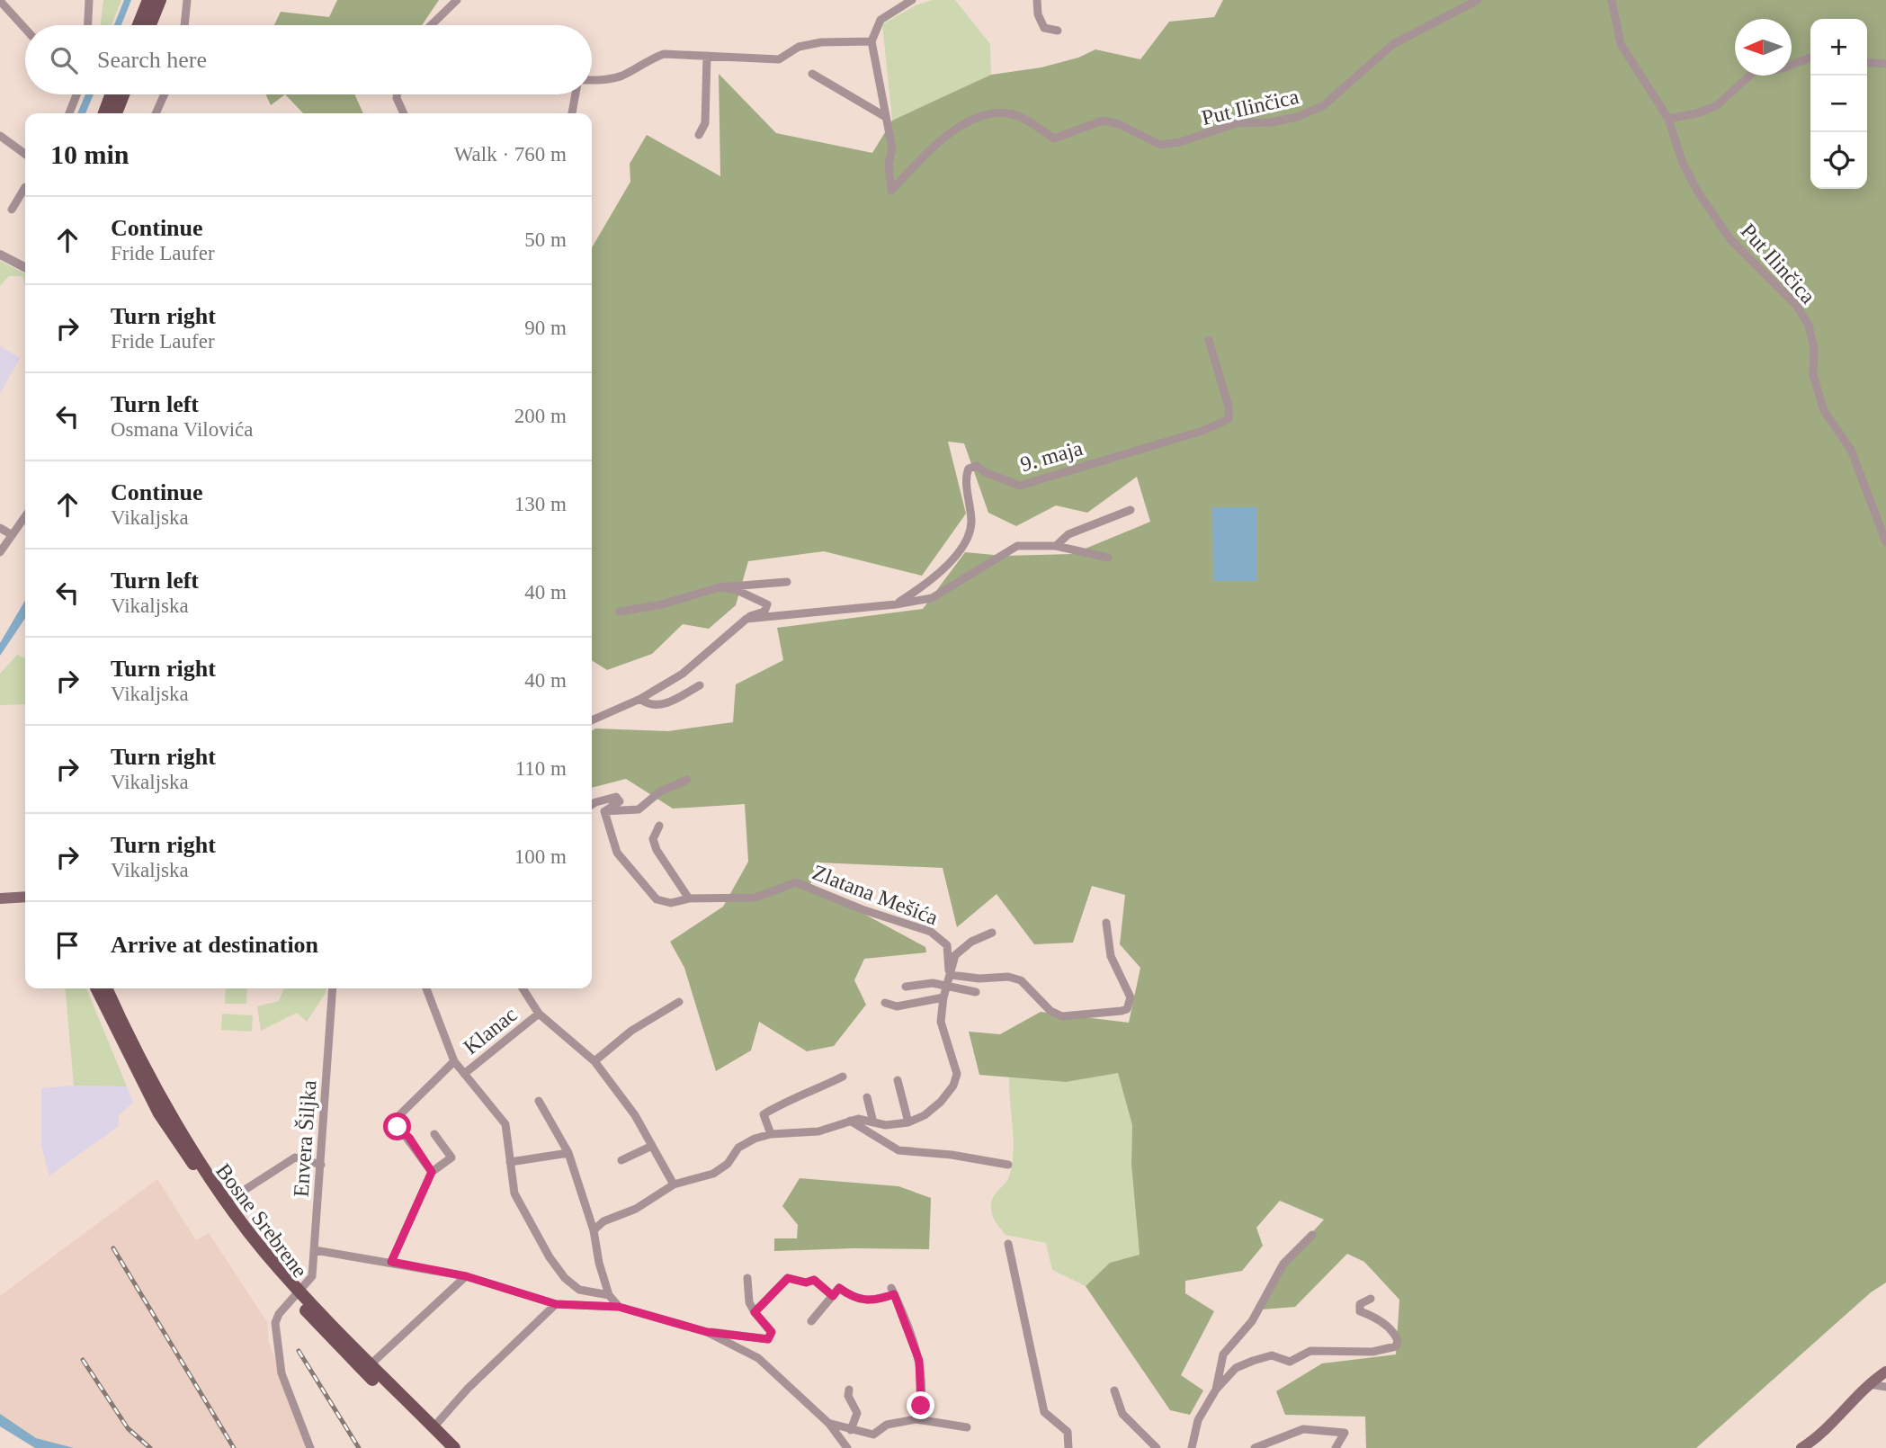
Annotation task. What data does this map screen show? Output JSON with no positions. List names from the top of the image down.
{
  "streets": {
    "main road": ["Bosne Srebrene"],
    "street": [
      "Put Ilinčica",
      "9. maja",
      "Zlatana Mešića",
      "Klanac",
      "Envera Šiljka"
    ]
  },
  "crossings": [
    ["Envera Šiljka", "Bosne Srebrene"]
  ],
  "north": "left",
  "page": {
    "map_buttons": ["+", "−"],
    "search": "Search here",
    "heading": ["10 min", "Walk · 760 m"],
    "list": [
      ["Continue", "Fride Laufer", "50 m"],
      ["Turn right", "Fride Laufer", "90 m"],
      ["Turn left", "Osmana Vilovića", "200 m"],
      ["Continue", "Vikaljska", "130 m"],
      ["Turn left", "Vikaljska", "40 m"],
      ["Turn right", "Vikaljska", "40 m"],
      ["Turn right", "Vikaljska", "110 m"],
      ["Turn right", "Vikaljska", "100 m"],
      "Arrive at destination"
    ]
  }
}
